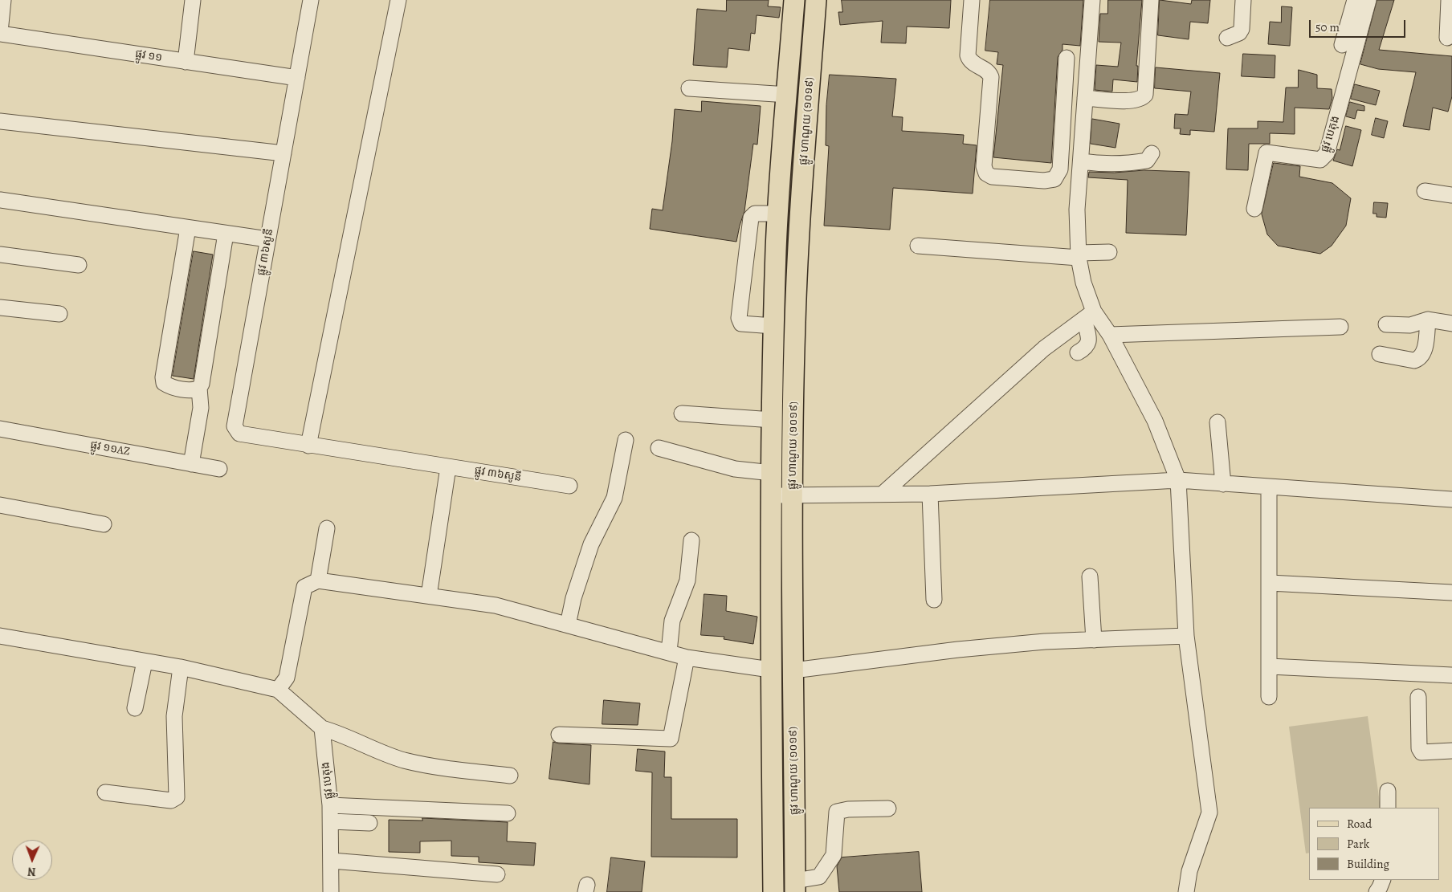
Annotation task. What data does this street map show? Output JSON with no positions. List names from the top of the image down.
{
  "streets": {
    "main road": ["ផ្លូវ ហាណូយ (១០១៩)"],
    "street": [
      "ផ្លូវ ១១",
      "ផ្លូវ បេតុង",
      "ផ្លូវ ៣៦សូនី",
      "ផ្លូវ ១១AZ"
    ]
  },
  "crossings": [
    ["ផ្លូវ ១១", "ផ្លូវ ៣៦សូនី"]
  ],
  "legend": ["Road", "Park", "Building"],
  "scale_bar": "50 m",
  "north": "bottom"
}
